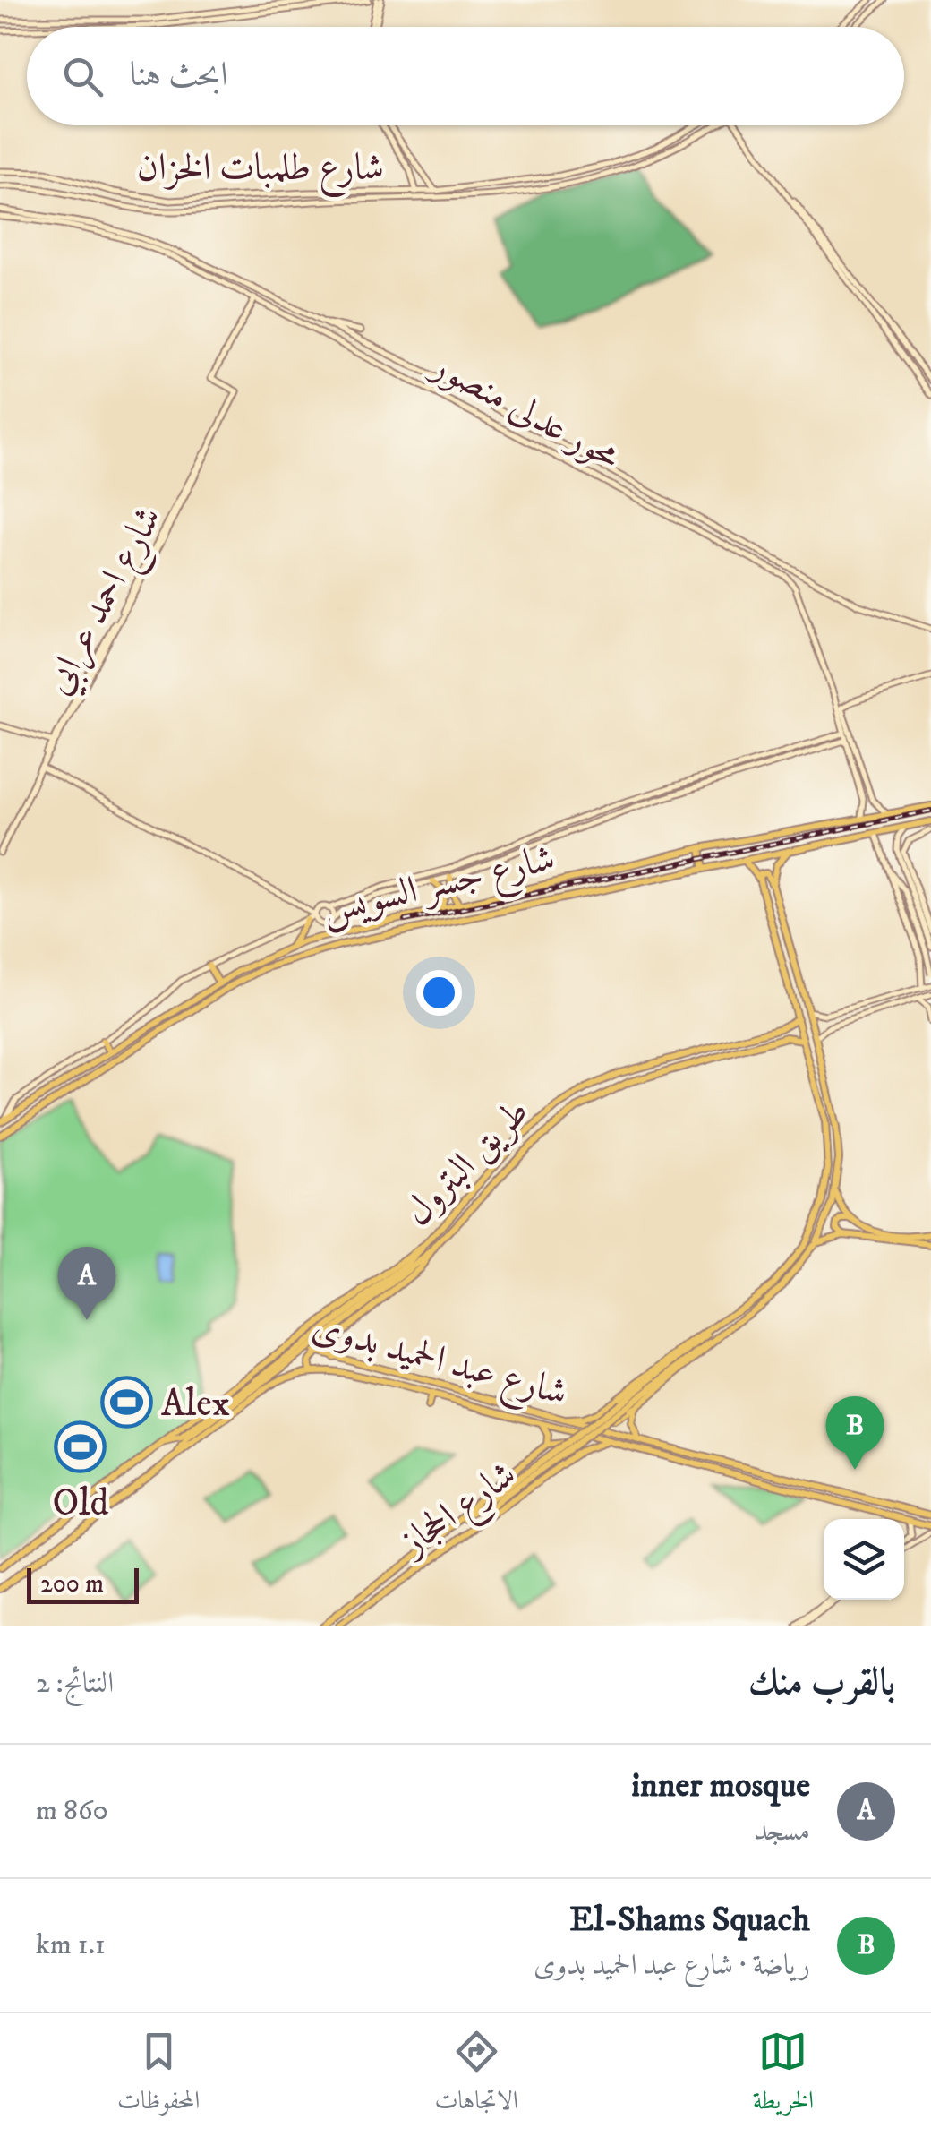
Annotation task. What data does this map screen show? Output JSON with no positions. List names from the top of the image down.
{
  "streets": {
    "main road": [
      "شارع جسر السويس",
      "طريق البترول",
      "شارع عبد الحميد بدوى",
      "شارع الحجاز"
    ],
    "street": ["شارع طلمبات الخزان", "محور عدلى منصور", "شارع احمد عرابي"]
  },
  "crossings": [
    ["محور عدلى منصور", "شارع احمد عرابي"],
    ["محور عدلى منصور", "شارع جسر السويس"],
    ["طريق البترول", "شارع عبد الحميد بدوى"],
    ["شارع عبد الحميد بدوى", "شارع الحجاز"]
  ],
  "places": {
    "sports": ["Alex", "Old"]
  },
  "scale_bar": "200 m",
  "page": {
    "search": "ابحث هنا",
    "pins": ["A", "B"],
    "scale": "200 m",
    "heading": ["بالقرب منك", "النتائج: 2"],
    "list": [
      {
        "mark": "A",
        "name": "inner mosque",
        "note": "مسجد",
        "value": "860 m"
      },
      {
        "mark": "B",
        "name": "El-Shams Squach",
        "note": "رياضة · شارع عبد الحميد بدوى",
        "value": "1.1 km"
      }
    ],
    "nav": ["الخريطة", "الاتجاهات", "المحفوظات"]
  }
}
